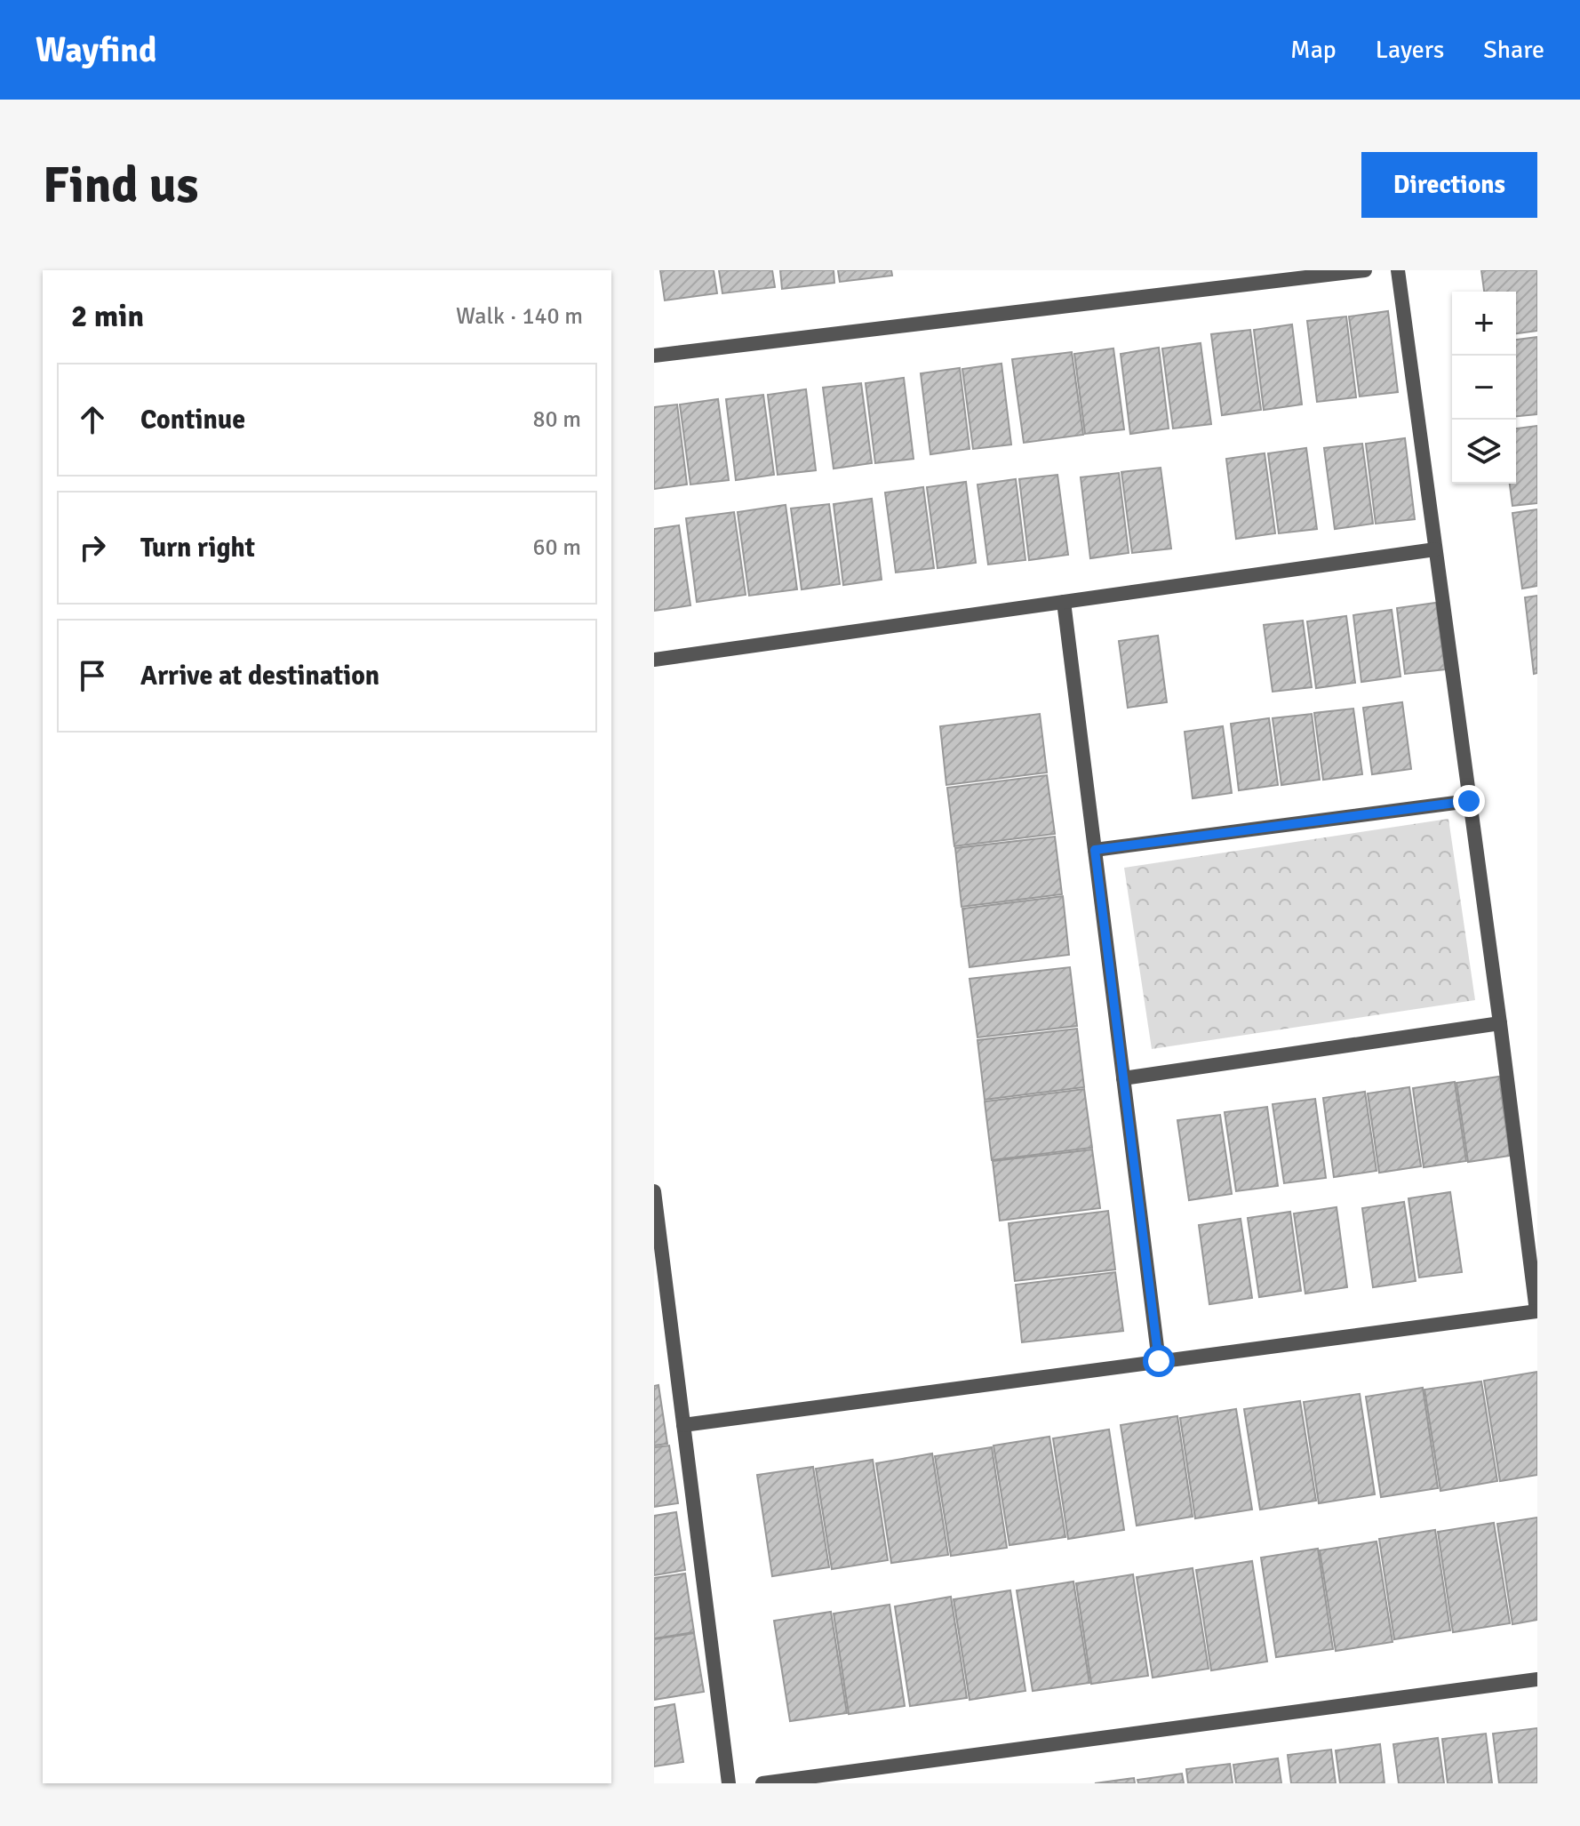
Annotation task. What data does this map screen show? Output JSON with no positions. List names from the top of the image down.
{
  "page": {
    "header": "Wayfind",
    "nav": ["Map", "Layers", "Share"],
    "buttons": "Directions",
    "title": "Find us",
    "heading": ["2 min", "Walk · 140 m"],
    "map_buttons": ["+", "−"],
    "list": [
      ["Continue", "80 m"],
      ["Turn right", "60 m"],
      "Arrive at destination"
    ]
  }
}
